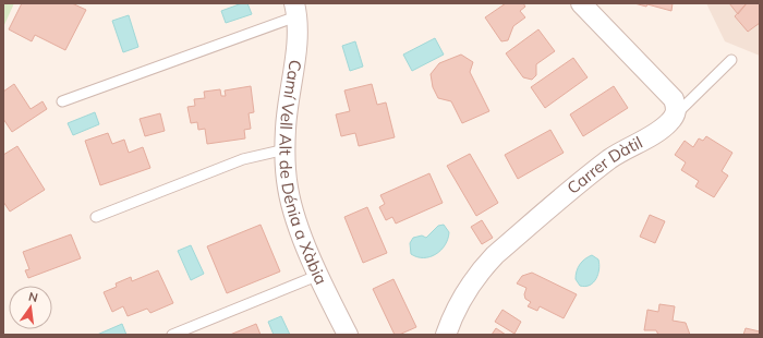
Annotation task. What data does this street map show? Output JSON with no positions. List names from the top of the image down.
{
  "streets": {
    "street": ["Carrer Dàtil", "Camí Vell Alt de Dénia a Xàbia"]
  },
  "north": "top"
}
